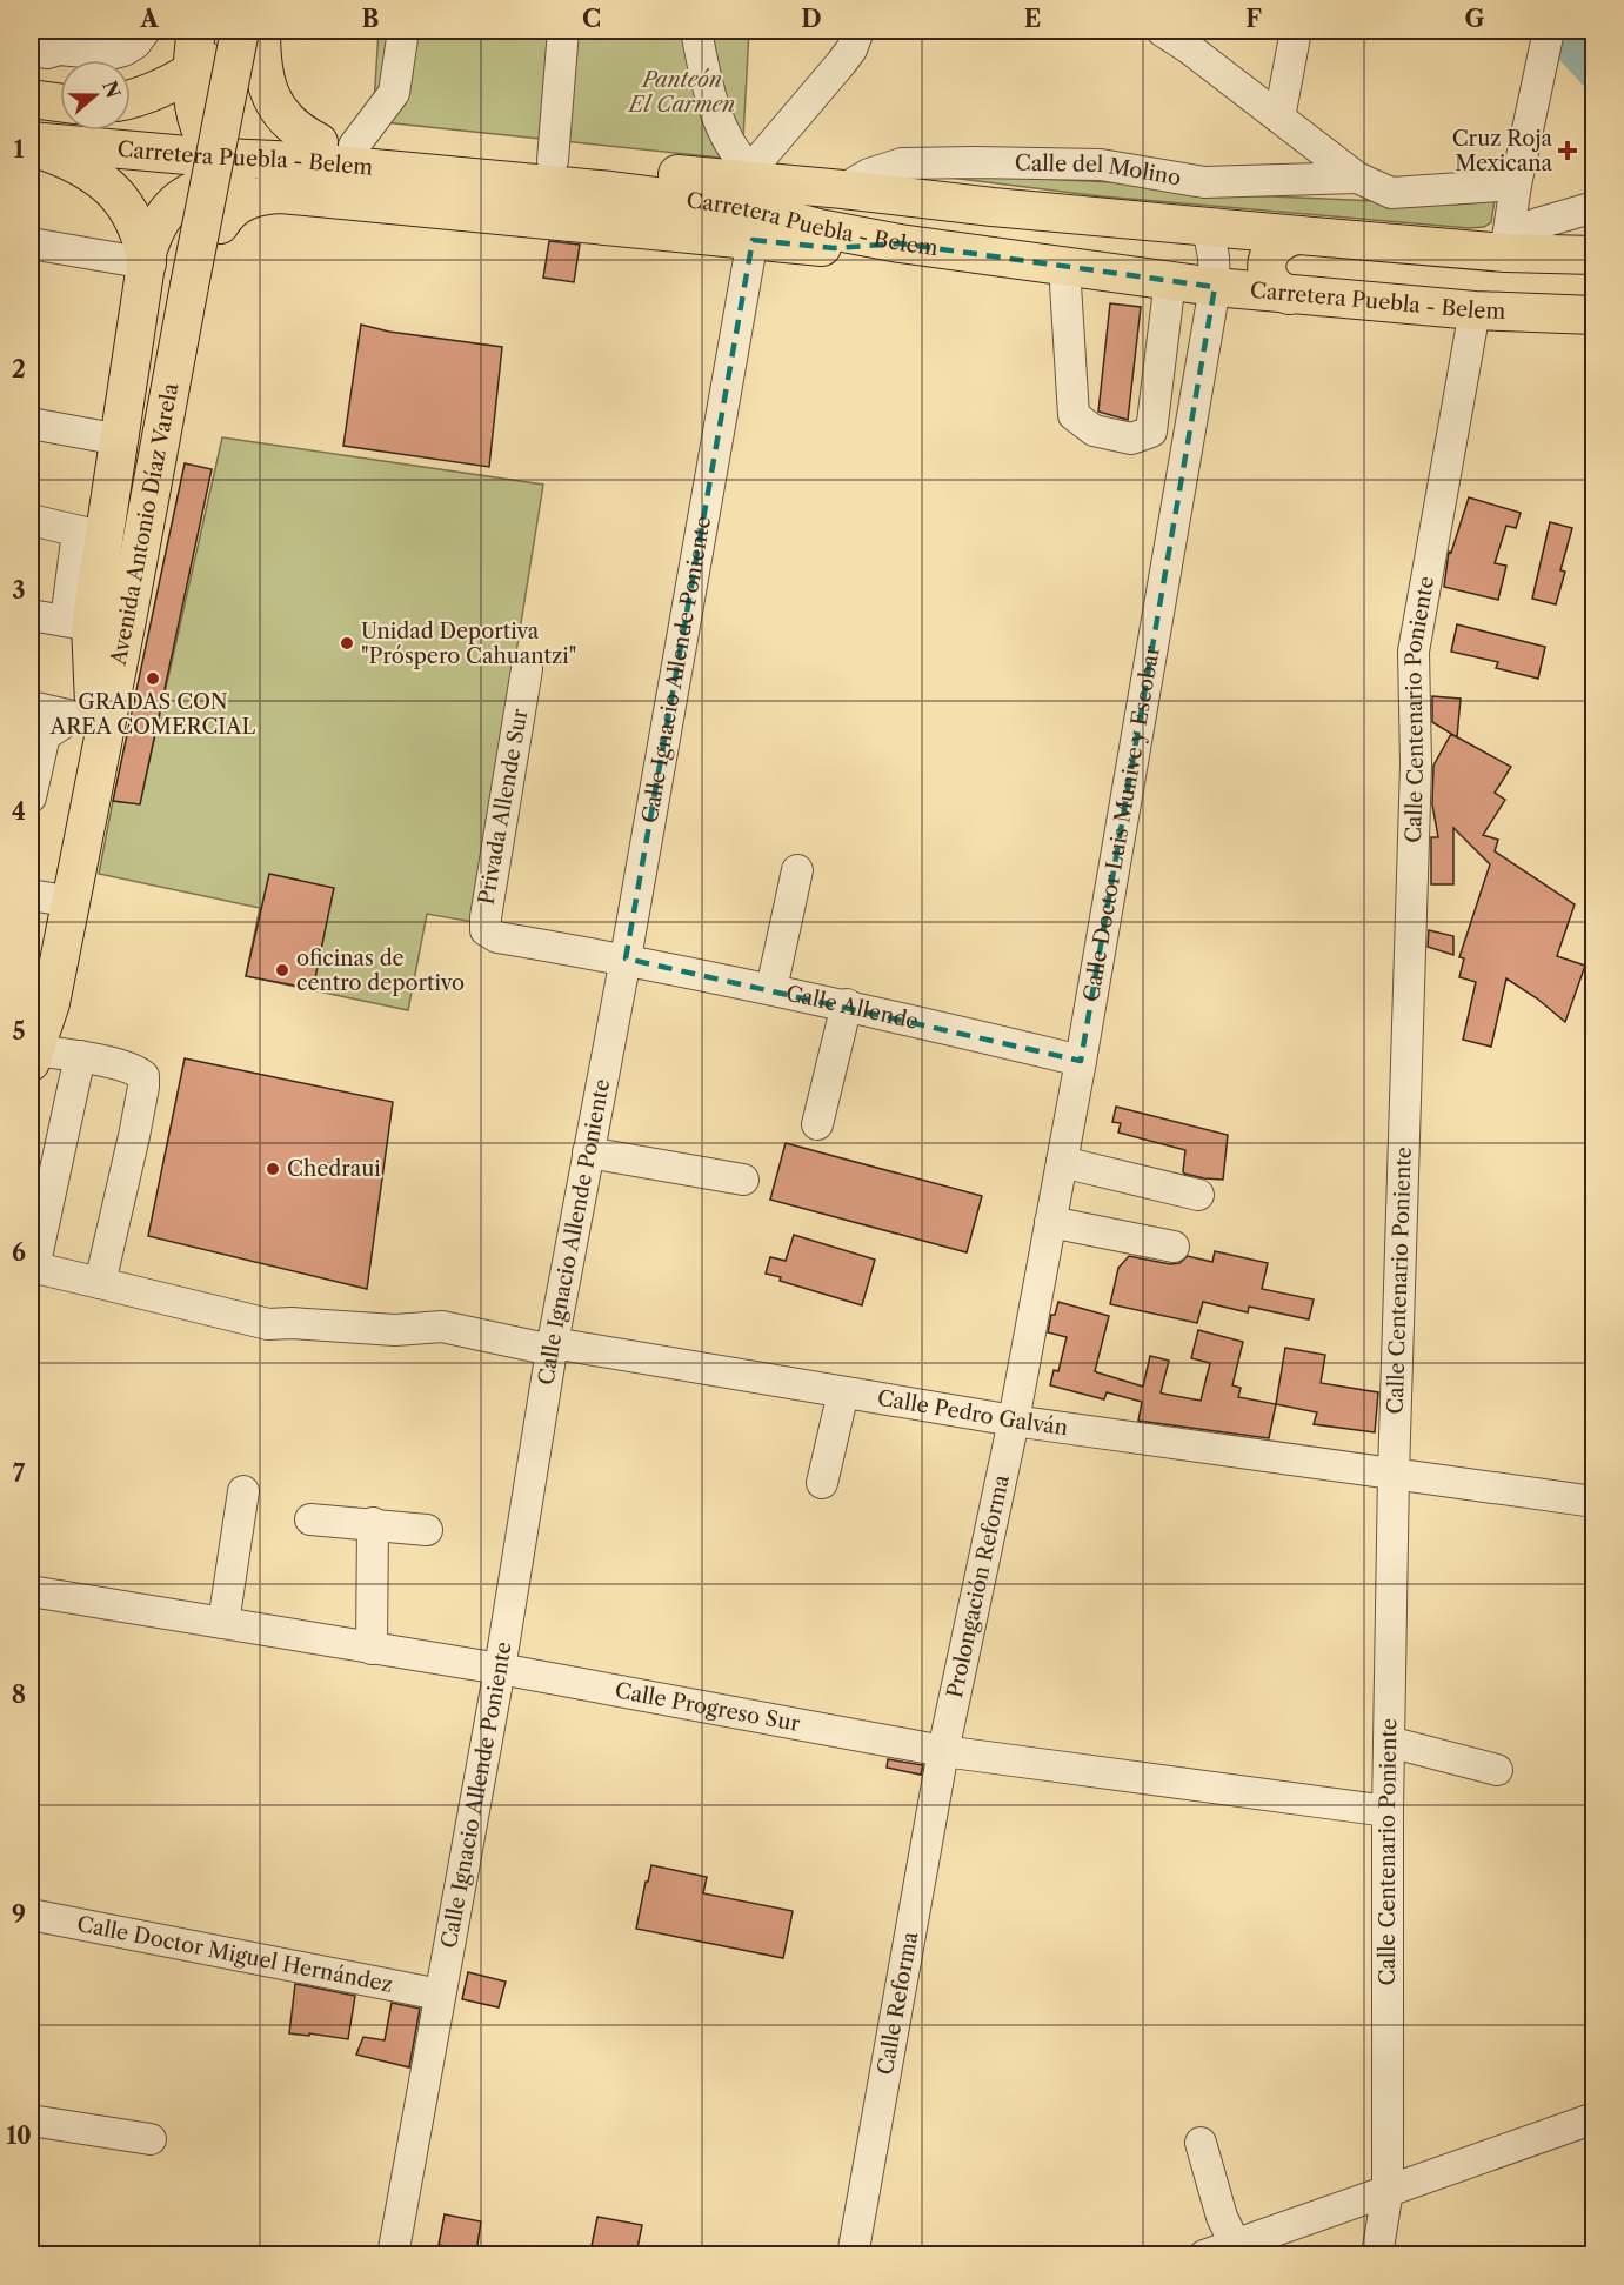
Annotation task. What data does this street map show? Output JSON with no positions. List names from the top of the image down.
{
  "streets": {
    "main road": ["Carretera Puebla - Belem", "Avenida Antonio Díaz Varela"],
    "street": [
      "Calle del Molino",
      "Calle Ignacio Allende Poniente",
      "Calle Centenario Poniente",
      "Privada Allende Sur",
      "Calle Doctor Luis Munive y Escobar",
      "Calle Allende",
      "Calle Pedro Galván",
      "Prolongación Reforma",
      "Calle Progreso Sur",
      "Calle Doctor Miguel Hernández",
      "Calle Reforma"
    ]
  },
  "crossings": [
    ["Carretera Puebla - Belem", "Calle del Molino"],
    ["Carretera Puebla - Belem", "Calle Ignacio Allende Poniente"],
    ["Carretera Puebla - Belem", "Calle Centenario Poniente"],
    ["Carretera Puebla - Belem", "Calle Doctor Luis Munive y Escobar"],
    ["Calle Ignacio Allende Poniente", "Privada Allende Sur"],
    ["Calle Ignacio Allende Poniente", "Calle Allende"],
    ["Calle Ignacio Allende Poniente", "Calle Pedro Galván"],
    ["Calle Ignacio Allende Poniente", "Calle Progreso Sur"],
    ["Calle Ignacio Allende Poniente", "Calle Doctor Miguel Hernández"],
    ["Calle Centenario Poniente", "Calle Pedro Galván"],
    ["Calle Centenario Poniente", "Calle Progreso Sur"],
    ["Privada Allende Sur", "Calle Allende"],
    ["Calle Doctor Luis Munive y Escobar", "Calle Allende"],
    ["Calle Doctor Luis Munive y Escobar", "Calle Pedro Galván"],
    ["Calle Doctor Luis Munive y Escobar", "Prolongación Reforma"],
    ["Calle Pedro Galván", "Prolongación Reforma"],
    ["Prolongación Reforma", "Calle Progreso Sur"],
    ["Prolongación Reforma", "Calle Reforma"],
    ["Calle Progreso Sur", "Calle Reforma"]
  ],
  "parks": ["Panteón El Carmen"],
  "places": {
    "health": ["Cruz Roja Mexicana"],
    "other": [
      "Unidad Deportiva \"Próspero Cahuantzi\"",
      "GRADAS CON AREA COMERCIAL",
      "oficinas de centro deportivo",
      "Chedraui"
    ]
  },
  "north": "right",
  "grid": {
    "columns": [
      "A",
      "B",
      "C",
      "D",
      "E",
      "F",
      "G"
    ],
    "rows": [
      "1",
      "2",
      "3",
      "4",
      "5",
      "6",
      "7",
      "8",
      "9",
      "10"
    ]
  }
}
